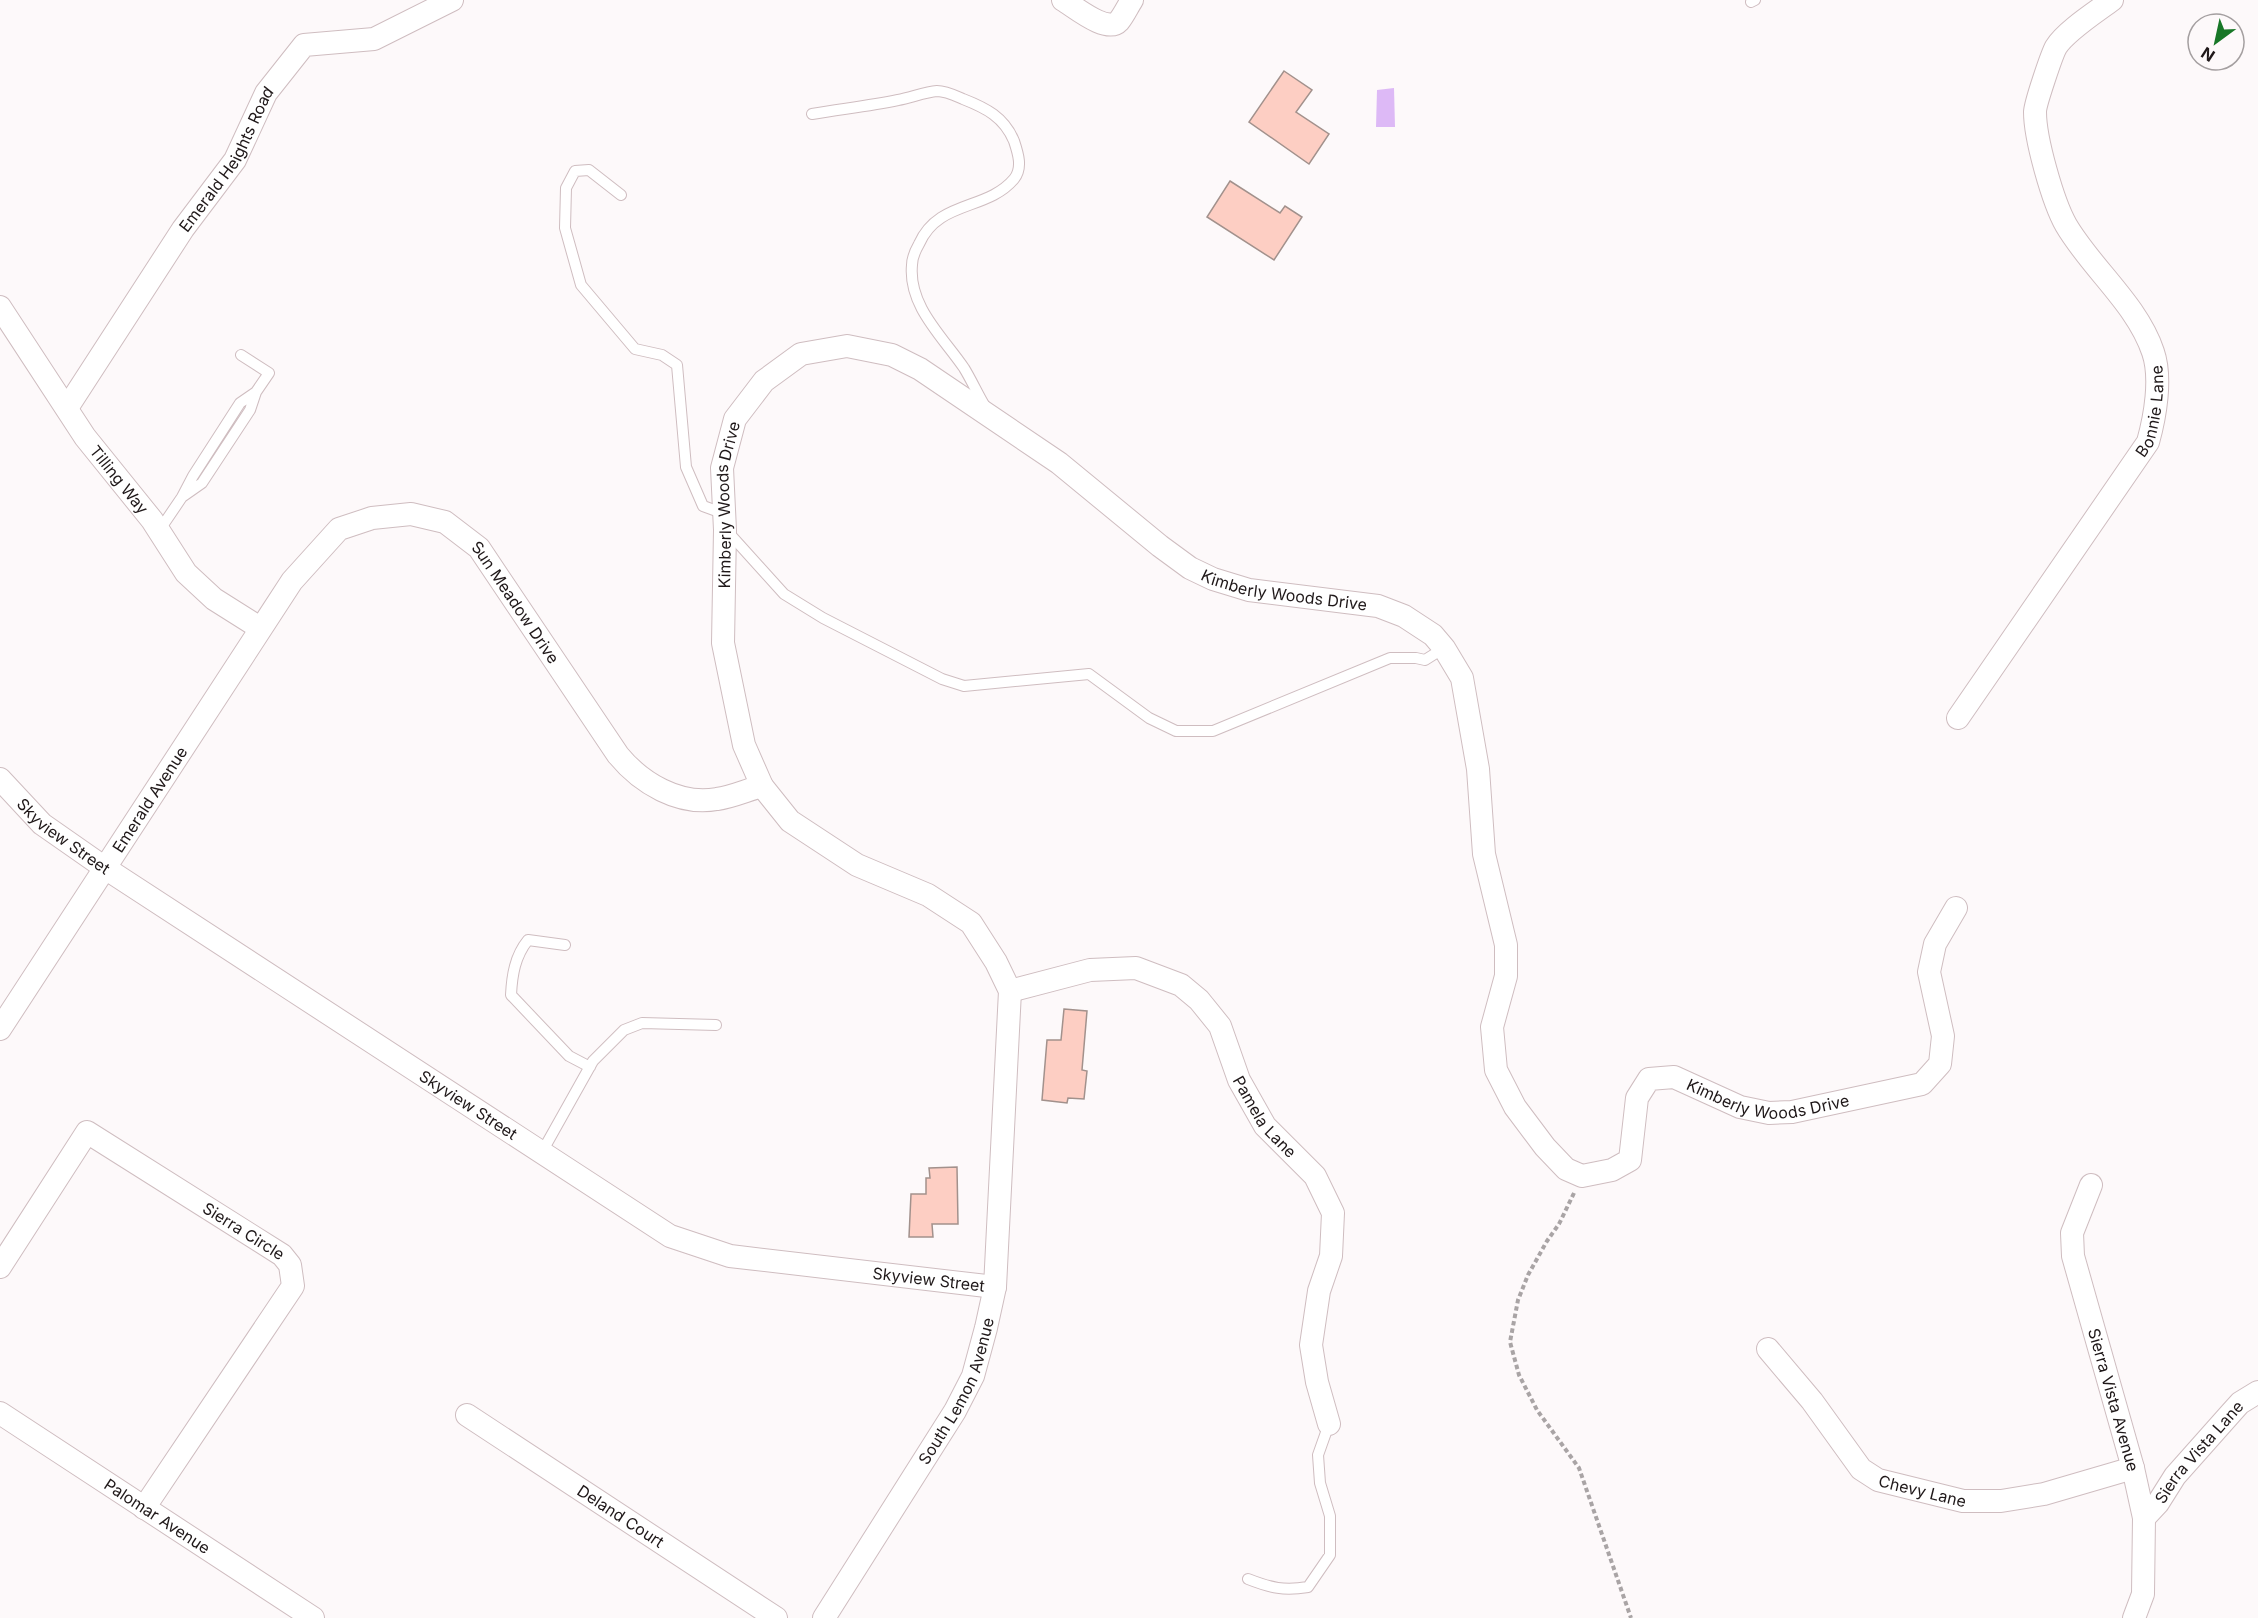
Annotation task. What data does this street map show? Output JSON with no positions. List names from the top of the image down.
{
  "streets": {
    "street": [
      "Emerald Heights Road",
      "Bonnie Lane",
      "Tilling Way",
      "Kimberly Woods Drive",
      "Sun Meadow Drive",
      "Emerald Avenue",
      "Skyview Street",
      "Pamela Lane",
      "Sierra Circle",
      "South Lemon Avenue",
      "Sierra Vista Avenue",
      "Sierra Vista Lane",
      "Chevy Lane",
      "Palomar Avenue",
      "Deland Court"
    ]
  },
  "crossings": [
    ["Emerald Heights Road", "Tilling Way"],
    ["Tilling Way", "Sun Meadow Drive"],
    ["Tilling Way", "Emerald Avenue"],
    ["Kimberly Woods Drive", "Sun Meadow Drive"],
    ["Kimberly Woods Drive", "Pamela Lane"],
    ["Kimberly Woods Drive", "South Lemon Avenue"],
    ["Sun Meadow Drive", "Emerald Avenue"],
    ["Emerald Avenue", "Skyview Street"],
    ["Skyview Street", "South Lemon Avenue"],
    ["Pamela Lane", "South Lemon Avenue"],
    ["Sierra Circle", "Palomar Avenue"],
    ["Sierra Vista Avenue", "Sierra Vista Lane"],
    ["Sierra Vista Avenue", "Chevy Lane"]
  ],
  "north": "bottom left"
}
